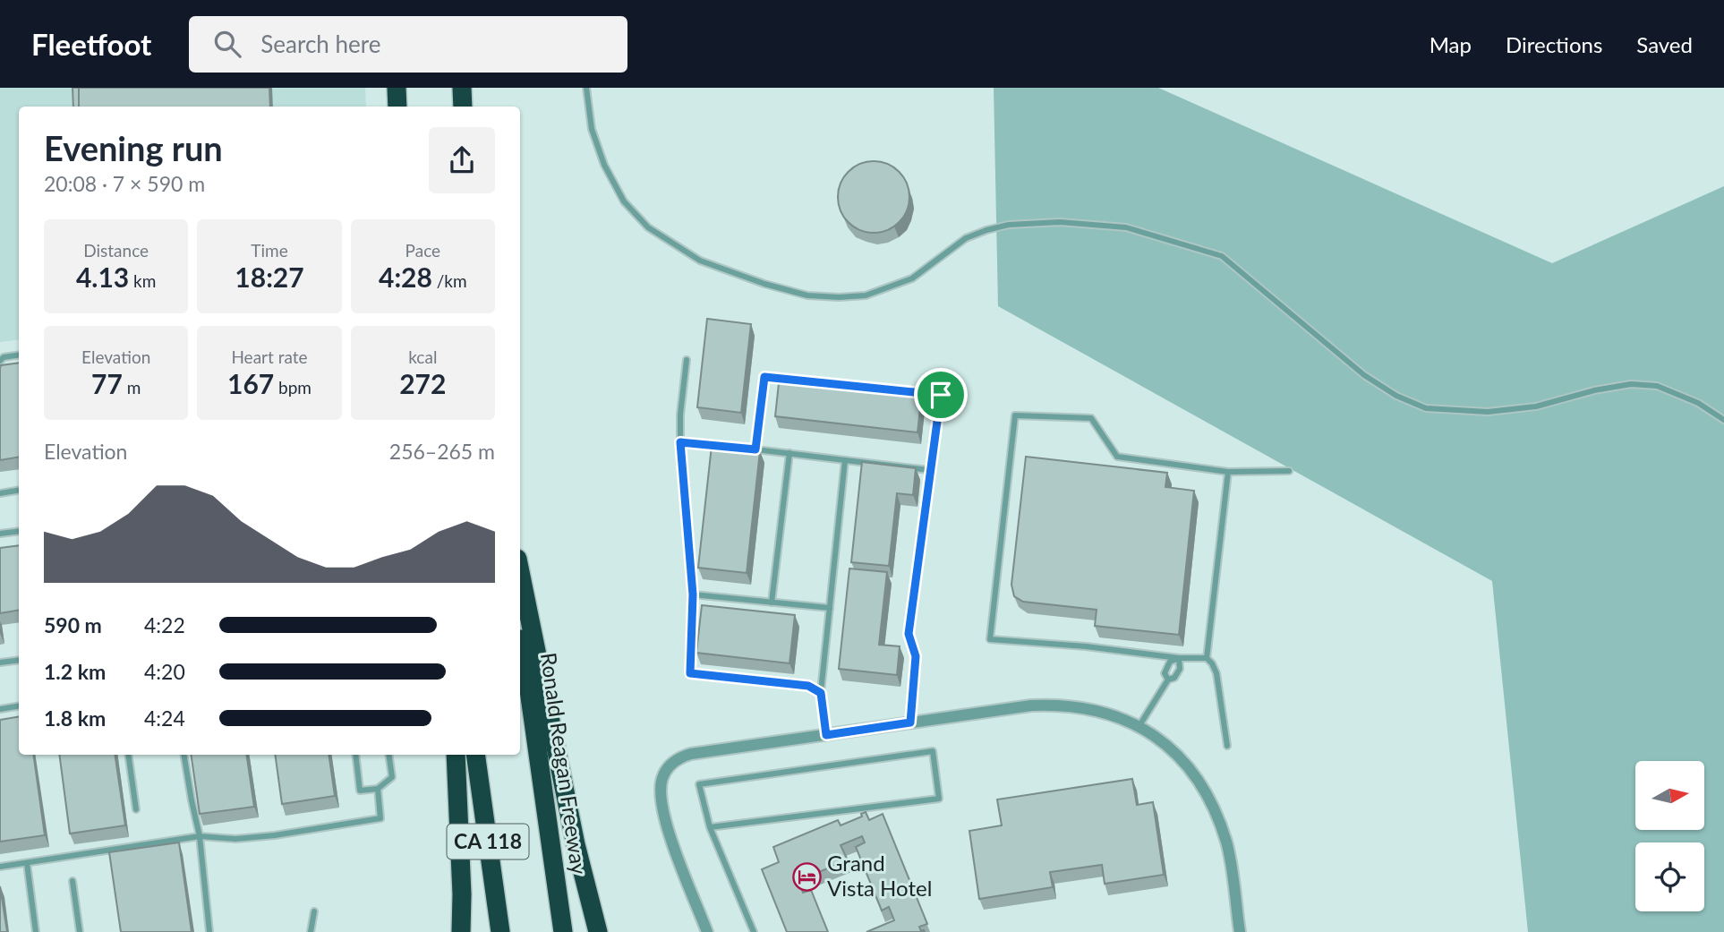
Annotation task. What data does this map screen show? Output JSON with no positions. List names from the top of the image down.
{
  "streets": {
    "highway": ["Ronald Reagan Freeway", "CA 118"]
  },
  "places": {
    "hotel": ["Grand Vista Hotel"]
  },
  "north": "right",
  "page": {
    "header": "Fleetfoot",
    "search": "Search here",
    "nav": ["Map", "Directions", "Saved"],
    "heading": ["Evening run", "20:08 · 7 × 590 m"],
    "stats": [
      ["Distance", "4.13 km"],
      ["Time", "18:27"],
      ["Pace", "4:28 /km"],
      ["Elevation", "77 m"],
      ["Heart rate", "167 bpm"],
      ["kcal", "272"]
    ],
    "chart": ["Elevation", "256–265 m"],
    "list": [
      {
        "name": "590 m",
        "note": "4:22"
      },
      {
        "name": "1.2 km",
        "note": "4:20"
      },
      {
        "name": "1.8 km",
        "note": "4:24"
      }
    ]
  }
}
